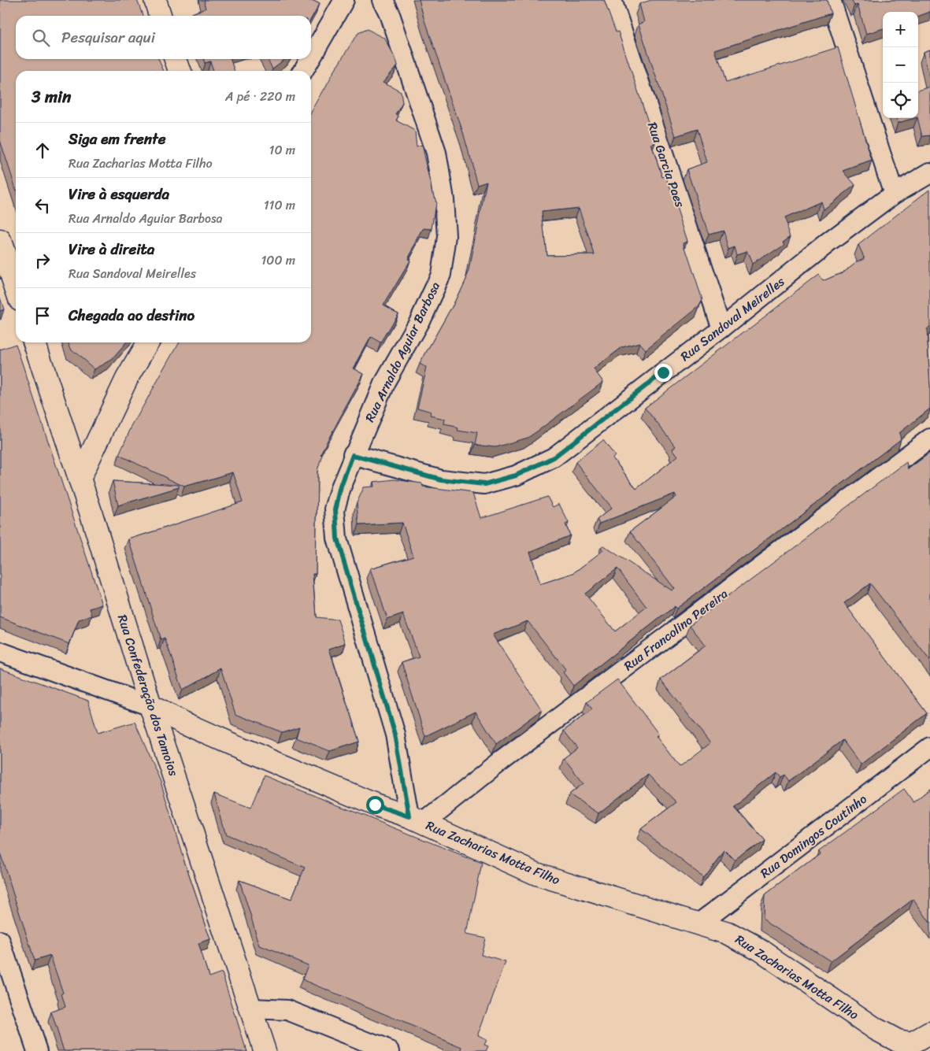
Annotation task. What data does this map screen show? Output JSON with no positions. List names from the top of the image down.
{
  "streets": {
    "main road": ["Rua Confederação dos Tamoios", "Rua Zacharias Motta Filho"],
    "street": [
      "Rua Garcia Paes",
      "Rua Sandoval Meirelles",
      "Rua Arnaldo Aguiar Barbosa",
      "Rua Francolino Pereira",
      "Rua Domingos Coutinho"
    ]
  },
  "crossings": [
    ["Rua Garcia Paes", "Rua Sandoval Meirelles"],
    ["Rua Sandoval Meirelles", "Rua Arnaldo Aguiar Barbosa"],
    ["Rua Arnaldo Aguiar Barbosa", "Rua Francolino Pereira"],
    ["Rua Arnaldo Aguiar Barbosa", "Rua Zacharias Motta Filho"],
    ["Rua Francolino Pereira", "Rua Zacharias Motta Filho"],
    ["Rua Confederação dos Tamoios", "Rua Zacharias Motta Filho"],
    ["Rua Domingos Coutinho", "Rua Zacharias Motta Filho"]
  ],
  "page": {
    "map_buttons": ["+", "−"],
    "search": "Pesquisar aqui",
    "heading": ["3 min", "A pé · 220 m"],
    "list": [
      ["Siga em frente", "Rua Zacharias Motta Filho", "10 m"],
      ["Vire à esquerda", "Rua Arnaldo Aguiar Barbosa", "110 m"],
      ["Vire à direita", "Rua Sandoval Meirelles", "100 m"],
      "Chegada ao destino"
    ]
  }
}
